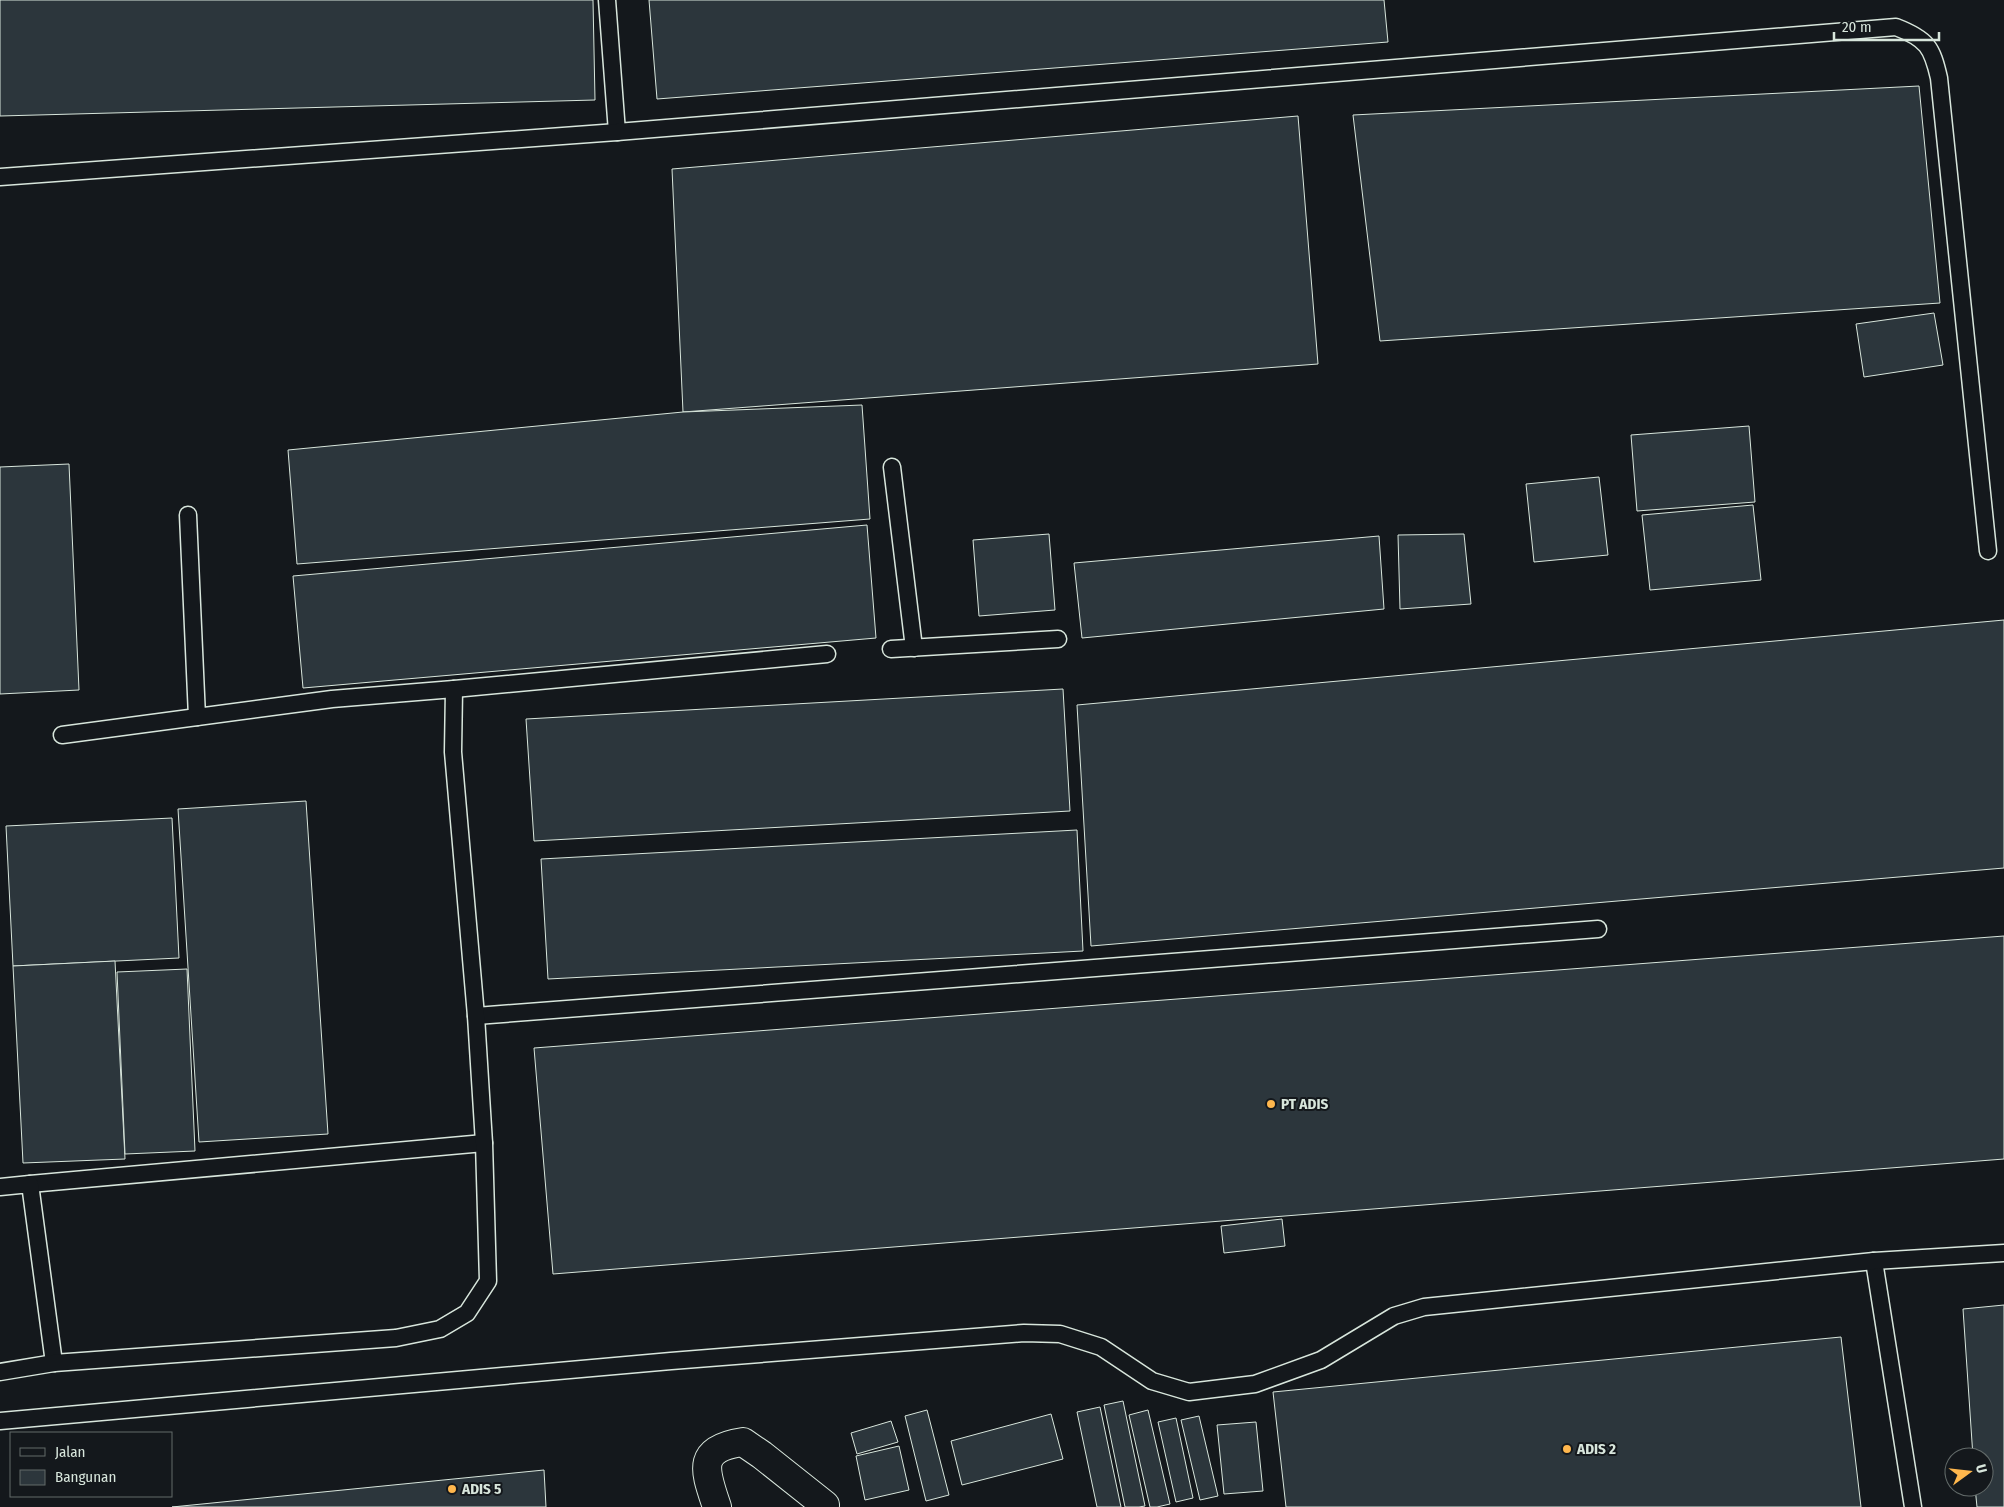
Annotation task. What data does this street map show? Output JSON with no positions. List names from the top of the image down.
{
  "places": ["PT ADIS", "ADIS 2", "ADIS 5"],
  "legend": ["Jalan", "Bangunan"],
  "scale_bar": "20 m",
  "north": "right"
}
